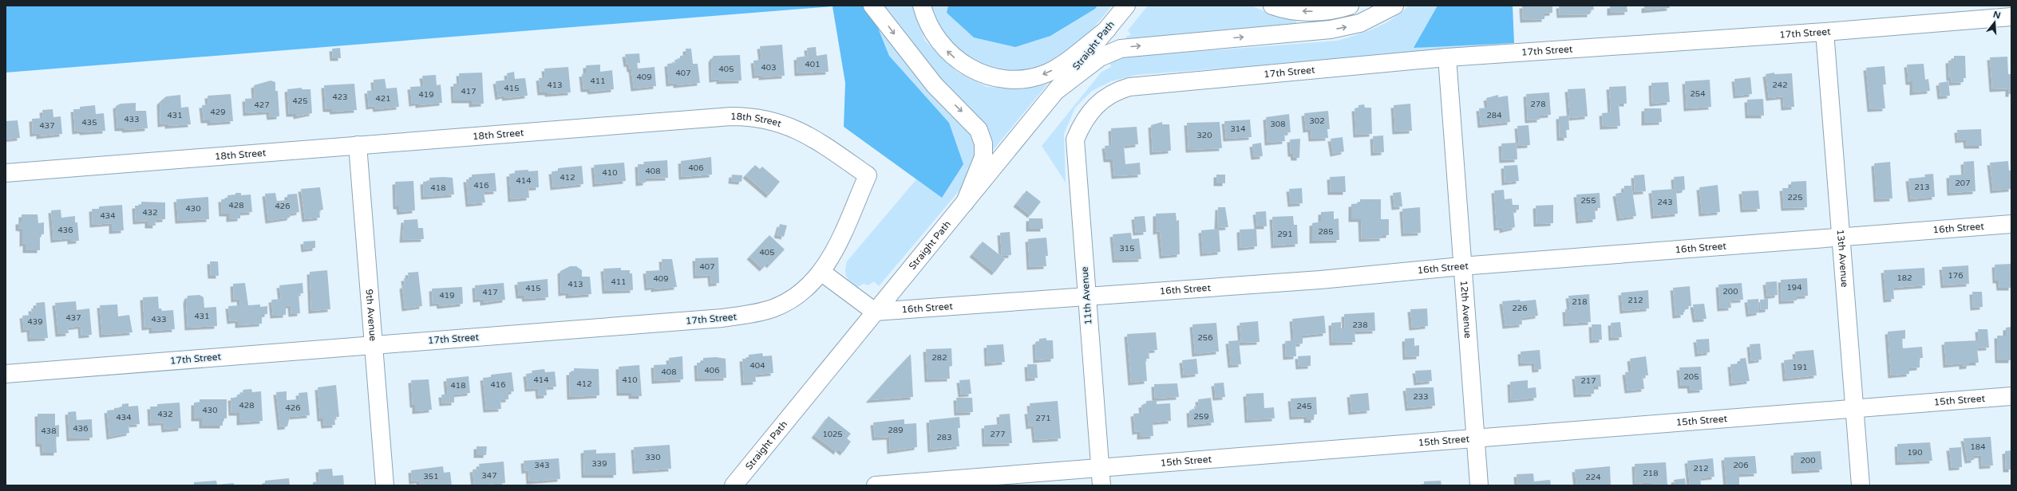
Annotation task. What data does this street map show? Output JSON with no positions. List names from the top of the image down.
{
  "streets": {
    "main road": [
      "17th Street",
      "Straight Path",
      "18th Street",
      "16th Street",
      "13th Avenue",
      "11th Avenue",
      "12th Avenue",
      "9th Avenue",
      "15th Street"
    ]
  },
  "crossings": [
    ["17th Street", "18th Street"],
    ["17th Street", "13th Avenue"],
    ["17th Street", "11th Avenue"],
    ["17th Street", "12th Avenue"],
    ["17th Street", "9th Avenue"],
    ["Straight Path", "16th Street"],
    ["18th Street", "9th Avenue"],
    ["16th Street", "13th Avenue"],
    ["16th Street", "11th Avenue"],
    ["16th Street", "12th Avenue"],
    ["13th Avenue", "15th Street"],
    ["11th Avenue", "15th Street"],
    ["12th Avenue", "15th Street"]
  ],
  "house_numbers": [
    "401",
    "403",
    "405",
    "407",
    "409",
    "411",
    "413",
    "242",
    "415",
    "417",
    "254",
    "419",
    "423",
    "421",
    "425",
    "278",
    "427",
    "429",
    "431",
    "284",
    "433",
    "302",
    "435",
    "308",
    "437",
    "314",
    "320",
    "406",
    "408",
    "410",
    "412",
    "414",
    "207",
    "416",
    "213",
    "418",
    "225",
    "255",
    "243",
    "428",
    "426",
    "430",
    "432",
    "434",
    "436",
    "285",
    "291",
    "315",
    "405",
    "407",
    "176",
    "182",
    "409",
    "411",
    "413",
    "194",
    "415",
    "200",
    "417",
    "419",
    "212",
    "218",
    "226",
    "431",
    "437",
    "433",
    "439",
    "238",
    "256",
    "282",
    "404",
    "191",
    "406",
    "408",
    "205",
    "414",
    "410",
    "217",
    "412",
    "416",
    "418",
    "233",
    "428",
    "245",
    "426",
    "430",
    "432",
    "259",
    "434",
    "271",
    "436",
    "289",
    "438",
    "1025",
    "277",
    "283",
    "184",
    "190",
    "330",
    "200",
    "339",
    "343",
    "206",
    "212",
    "218",
    "347",
    "351",
    "224"
  ],
  "north": "top"
}
